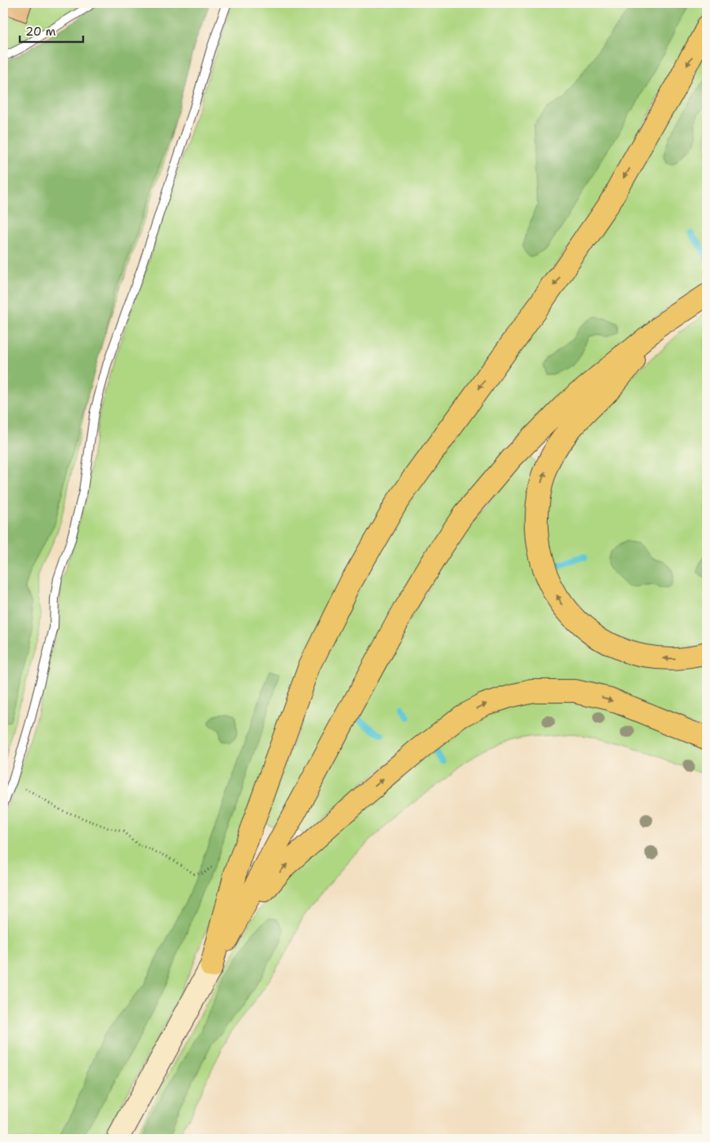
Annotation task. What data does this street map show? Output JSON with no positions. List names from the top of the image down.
{
  "scale_bar": "20 m"
}
